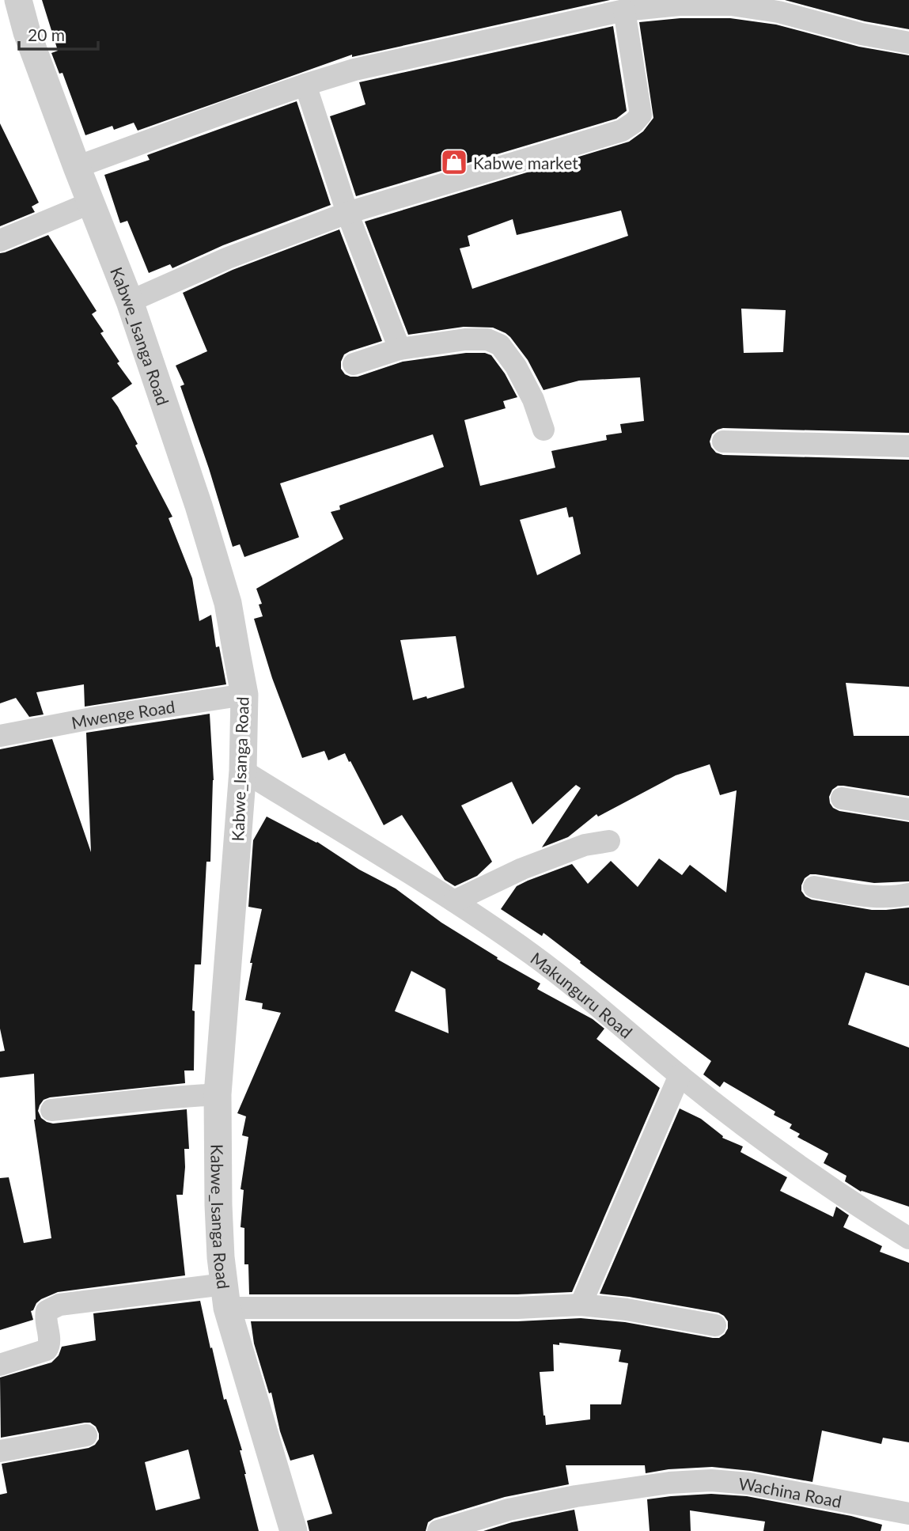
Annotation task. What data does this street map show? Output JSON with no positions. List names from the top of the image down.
{
  "streets": {
    "street": [
      "Kabwe_Isanga Road",
      "Mwenge Road",
      "Makunguru Road",
      "Wachina Road"
    ]
  },
  "crossings": [
    ["Kabwe_Isanga Road", "Mwenge Road"],
    ["Kabwe_Isanga Road", "Makunguru Road"]
  ],
  "places": {
    "shop": ["Kabwe market"]
  },
  "scale_bar": "20 m"
}
